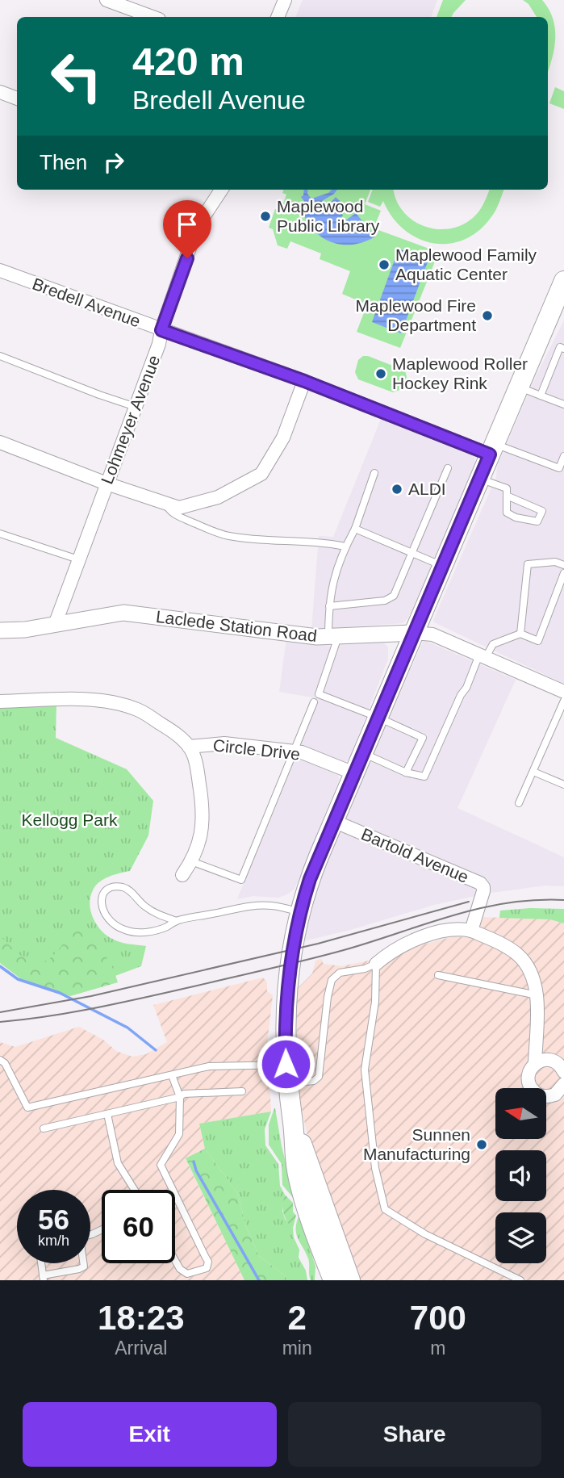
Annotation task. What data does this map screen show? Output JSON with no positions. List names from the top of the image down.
{
  "streets": {
    "street": [
      "Bredell Avenue",
      "Lohmeyer Avenue",
      "Laclede Station Road",
      "Circle Drive",
      "Bartold Avenue"
    ]
  },
  "crossings": [
    ["Bredell Avenue", "Lohmeyer Avenue"],
    ["Lohmeyer Avenue", "Laclede Station Road"]
  ],
  "parks": ["Kellogg Park"],
  "places": [
    "Maplewood Public Library",
    "Maplewood Family Aquatic Center",
    "Maplewood Fire Department",
    "Maplewood Roller Hockey Rink",
    "ALDI",
    "Sunnen Manufacturing"
  ],
  "north": "left",
  "page": {
    "turn": ["420 m", "Bredell Avenue"],
    "then": "Then",
    "speed": "56 km/h",
    "limit": "60",
    "eta": [
      "18:23",
      "Arrival",
      "2",
      "min",
      "700",
      "m"
    ],
    "buttons": ["Exit", "Share"]
  }
}
